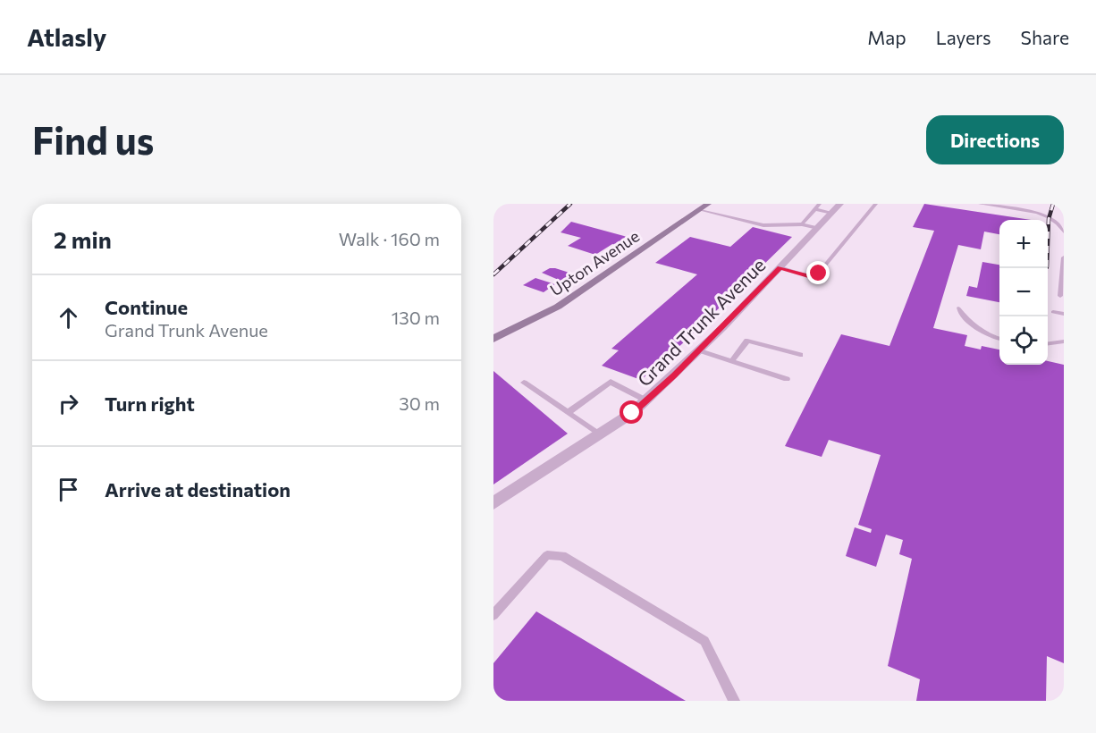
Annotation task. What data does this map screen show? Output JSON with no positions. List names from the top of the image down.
{
  "streets": {
    "street": ["Upton Avenue", "Grand Trunk Avenue"]
  },
  "page": {
    "header": "Atlasly",
    "nav": ["Map", "Layers", "Share"],
    "buttons": "Directions",
    "title": "Find us",
    "heading": ["2 min", "Walk · 160 m"],
    "map_buttons": ["+", "−"],
    "list": [
      ["Continue", "Grand Trunk Avenue", "130 m"],
      ["Turn right", "30 m"],
      "Arrive at destination"
    ]
  }
}
